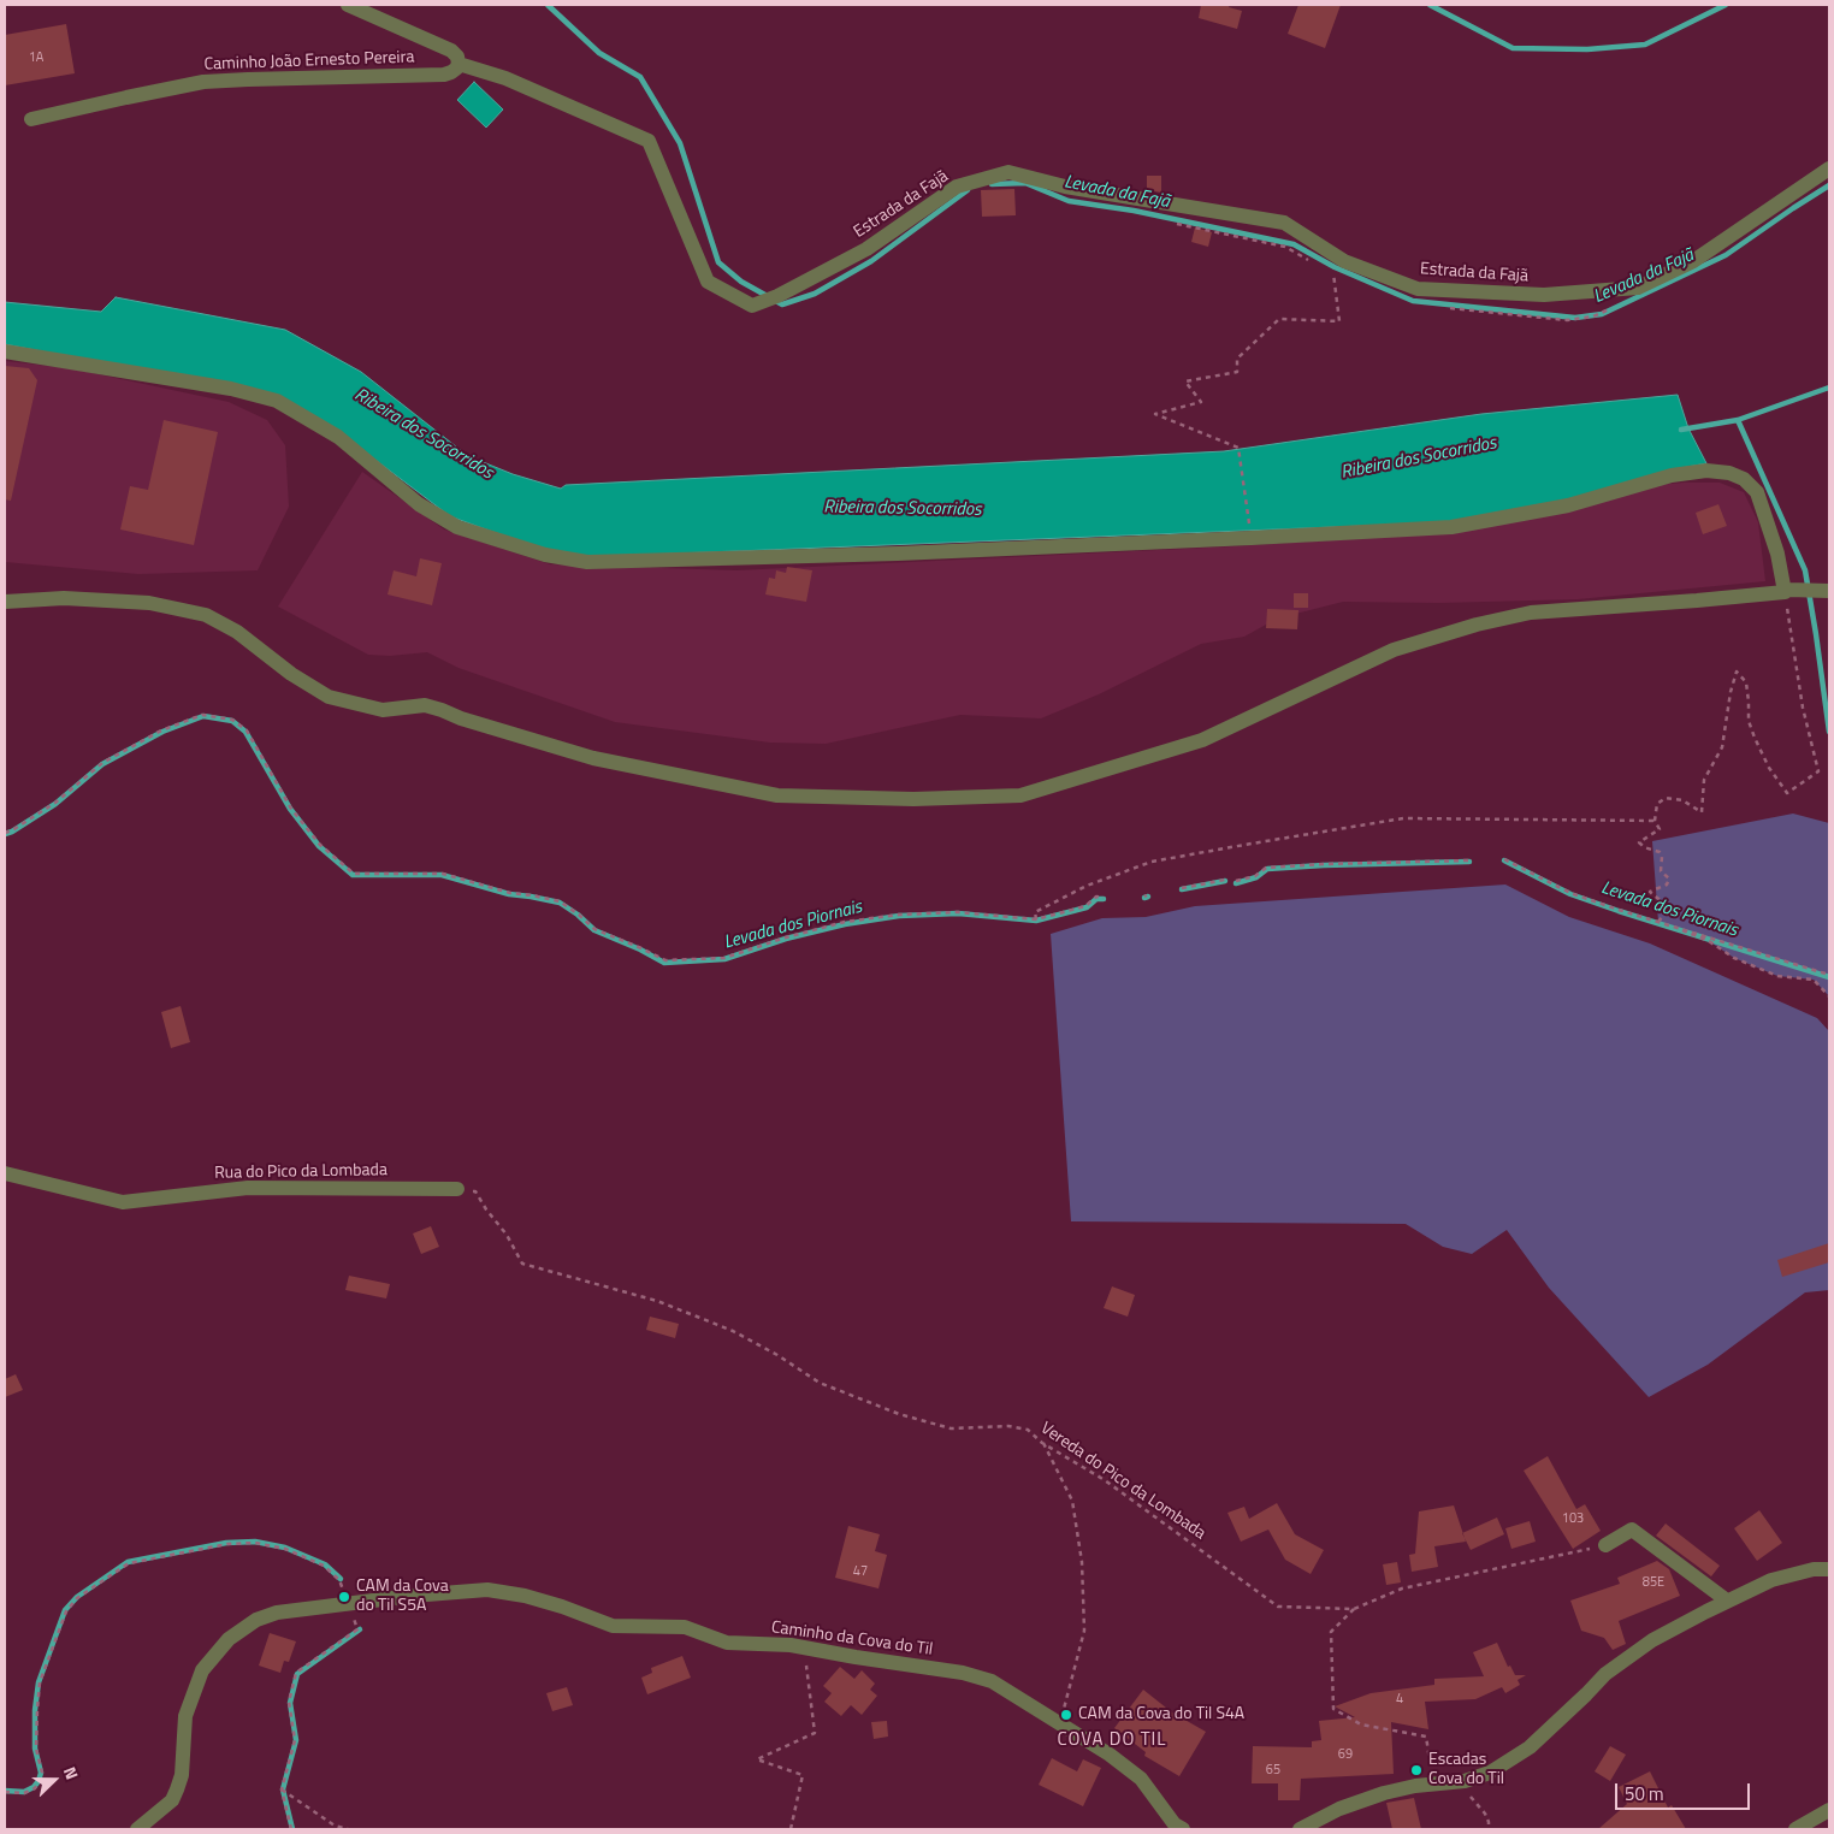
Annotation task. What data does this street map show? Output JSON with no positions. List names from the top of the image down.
{
  "streets": {
    "street": [
      "Caminho João Ernesto Pereira",
      "Estrada da Fajã",
      "Rua do Pico da Lombada",
      "Caminho da Cova do Til"
    ],
    "path": ["Vereda do Pico da Lombada"]
  },
  "crossings": [
    ["Caminho João Ernesto Pereira", "Estrada da Fajã"],
    ["Rua do Pico da Lombada", "Vereda do Pico da Lombada"]
  ],
  "districts": ["COVA DO TIL"],
  "water": ["Levada da Fajã", "Ribeira dos Socorridos", "Levada dos Piornais"],
  "places": ["CAM da Cova do Til S5A", "CAM da Cova do Til S4A", "Escadas Cova do Til"],
  "house_numbers": [
    "1A",
    "103",
    "47",
    "85E",
    "4",
    "69",
    "65"
  ],
  "scale_bar": "50 m",
  "north": "right"
}
